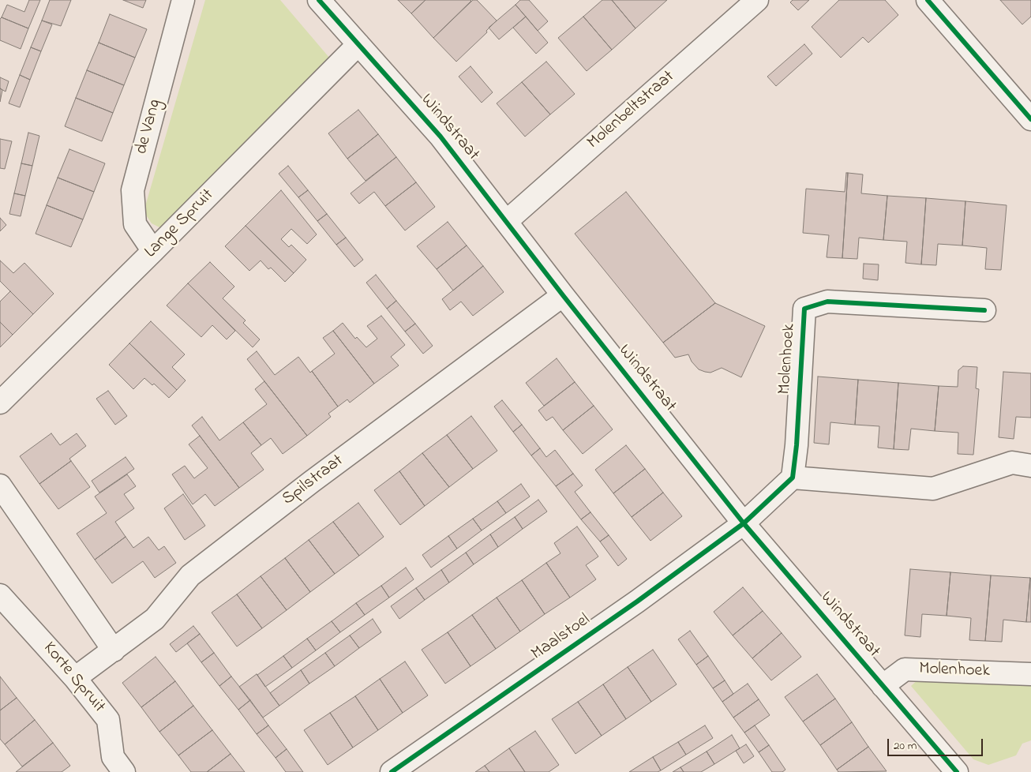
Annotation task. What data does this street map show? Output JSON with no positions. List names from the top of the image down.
{
  "streets": {
    "street": [
      "Molenbeltstraat",
      "de Vang",
      "Windstraat",
      "Lange Spruit",
      "Molenhoek",
      "Spilstraat",
      "Maalstoel",
      "Korte Spruit"
    ]
  },
  "crossings": [
    ["Molenbeltstraat", "Windstraat"],
    ["de Vang", "Lange Spruit"],
    ["Windstraat", "Lange Spruit"],
    ["Windstraat", "Molenhoek"],
    ["Windstraat", "Spilstraat"],
    ["Windstraat", "Maalstoel"],
    ["Spilstraat", "Korte Spruit"]
  ],
  "scale_bar": "20 m"
}
